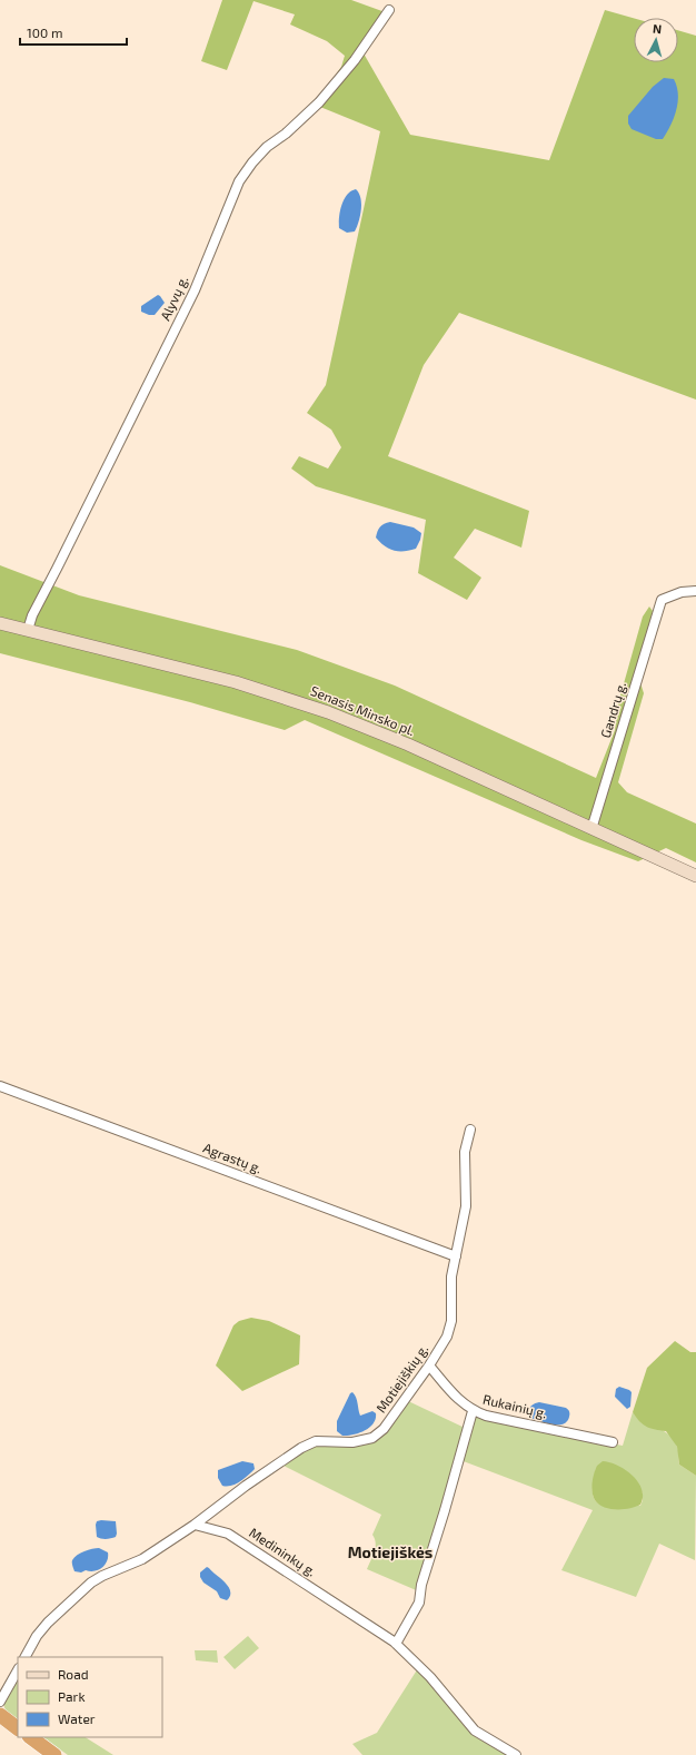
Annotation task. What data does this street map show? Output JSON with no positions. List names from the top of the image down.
{
  "streets": {
    "main road": ["Senasis Minsko pl."],
    "street": [
      "Alyvų g.",
      "Gandrų g.",
      "Agrastų g.",
      "Motiejiškių g.",
      "Rukainių g.",
      "Medininkų g."
    ]
  },
  "crossings": [
    ["Alyvų g.", "Senasis Minsko pl."],
    ["Gandrų g.", "Senasis Minsko pl."],
    ["Agrastų g.", "Motiejiškių g."],
    ["Motiejiškių g.", "Rukainių g."],
    ["Motiejiškių g.", "Medininkų g."]
  ],
  "districts": ["Motiejiškės"],
  "legend": ["Road", "Park", "Water"],
  "scale_bar": "100 m",
  "north": "top"
}
